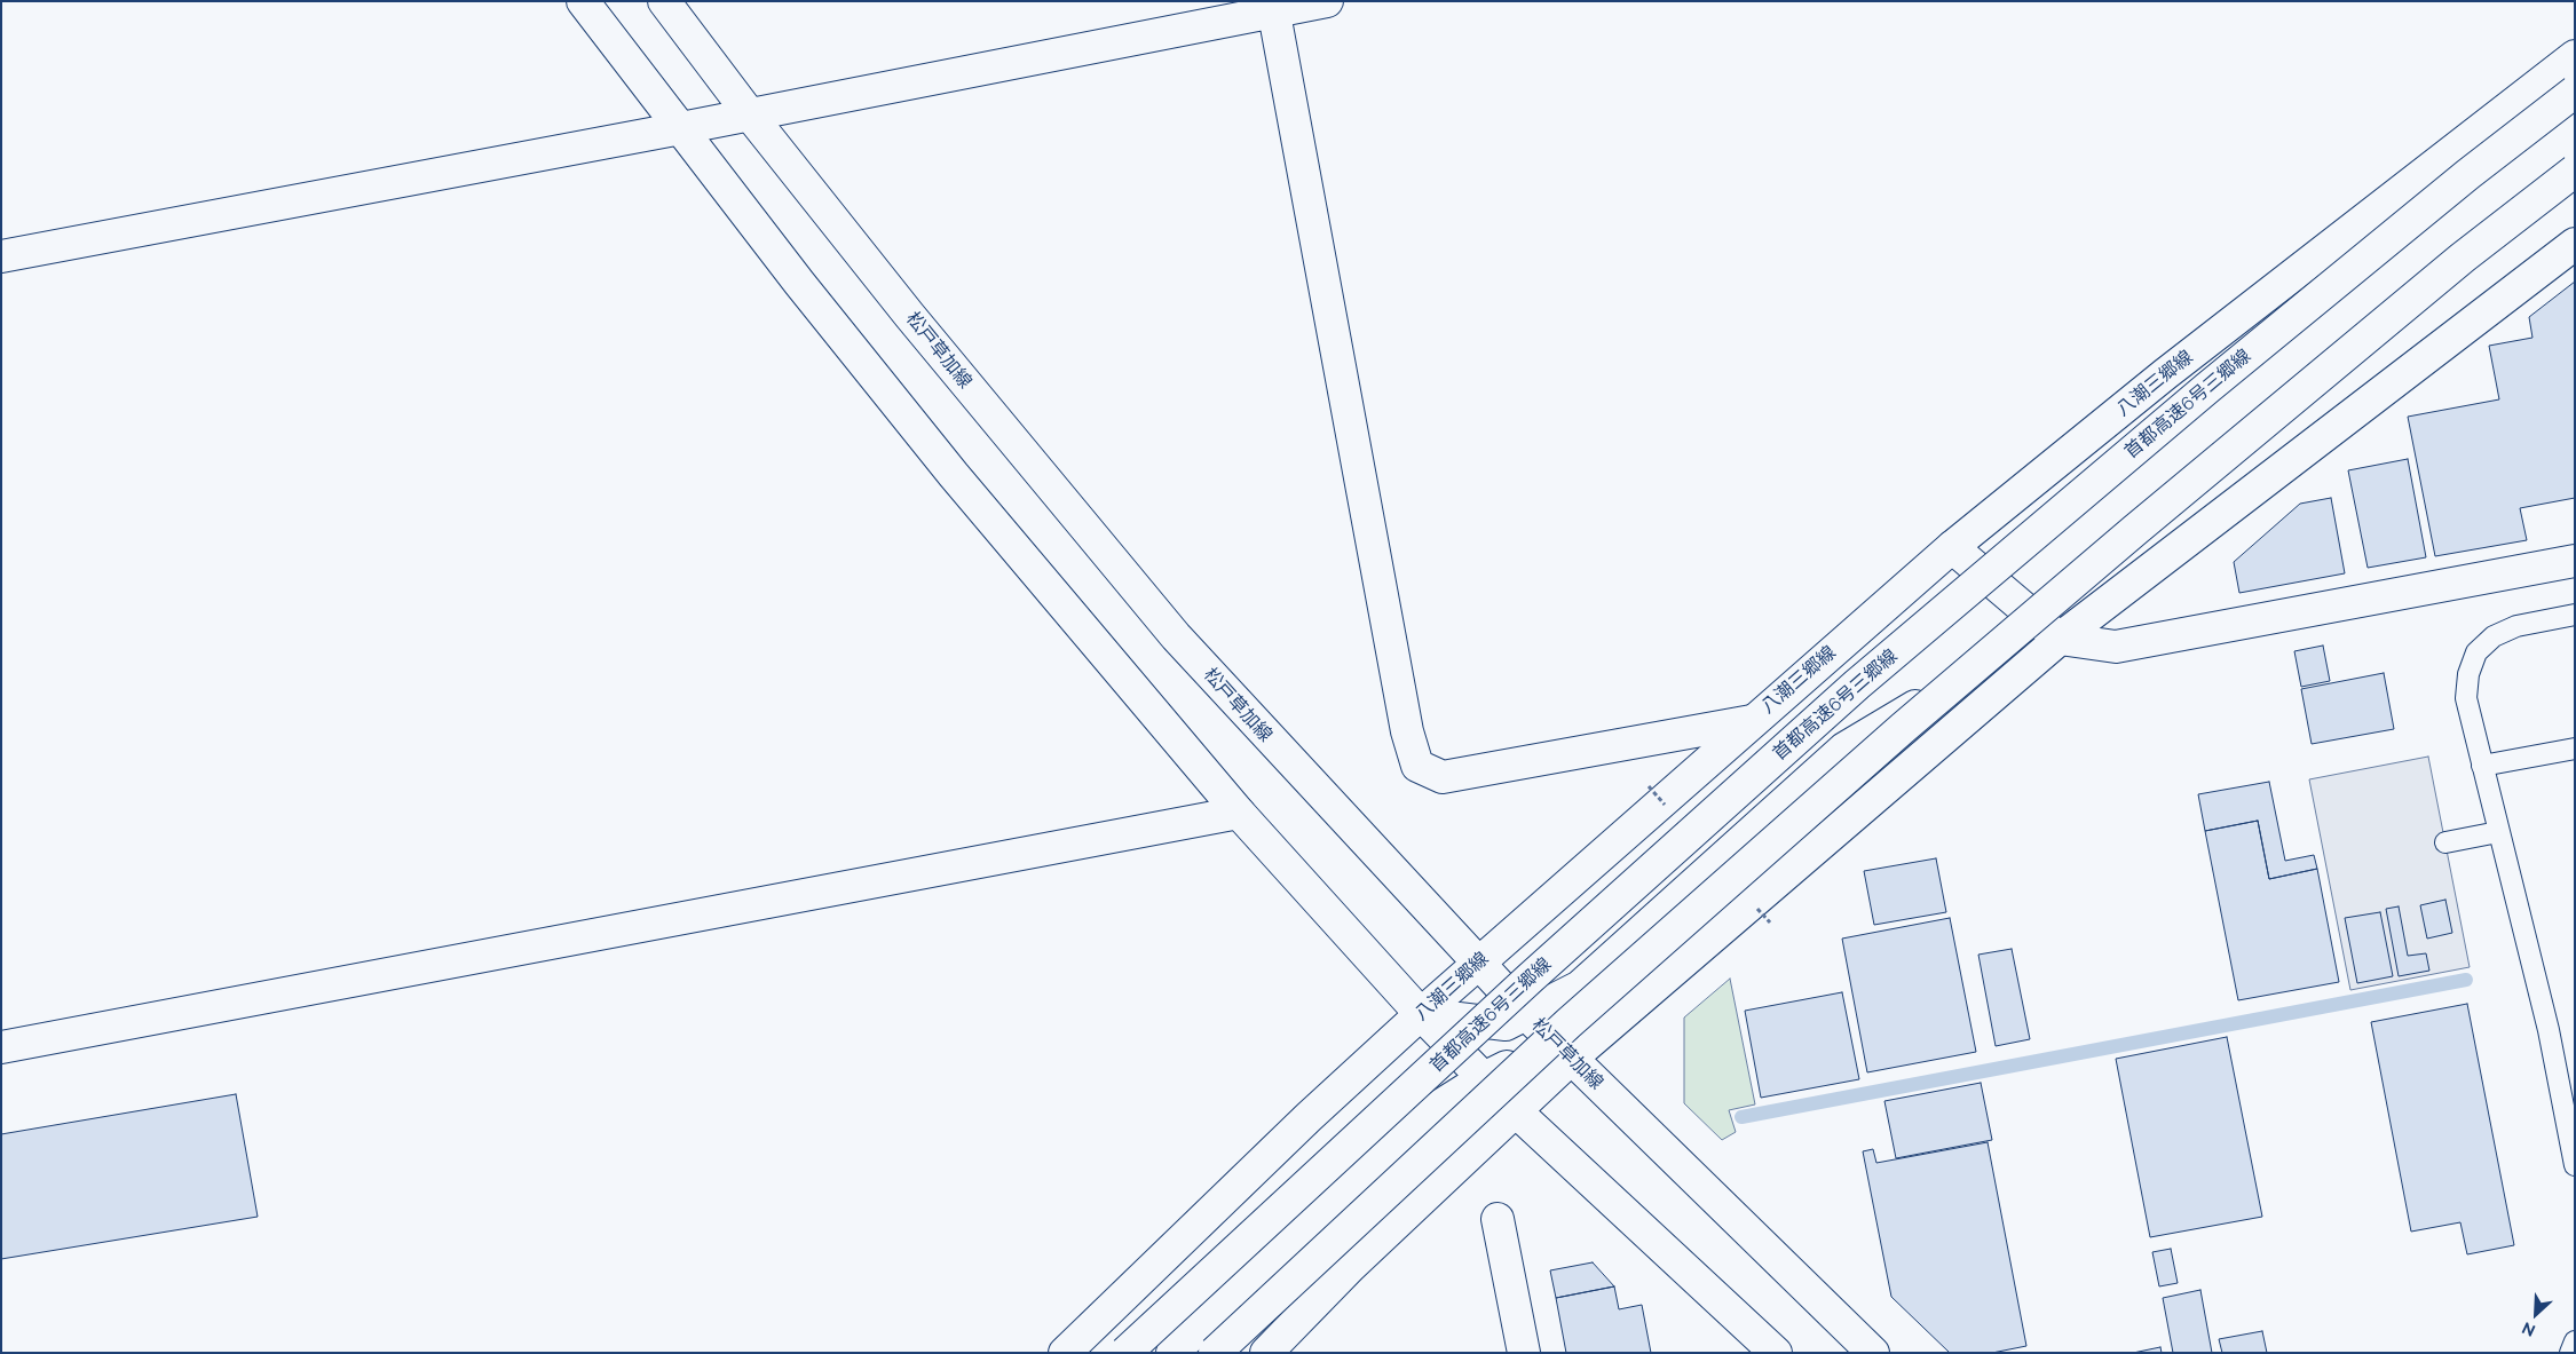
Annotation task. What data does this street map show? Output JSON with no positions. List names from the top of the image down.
{
  "streets": {
    "main road": ["松戸草加線", "八潮三郷線", "首都高速6号三郷線"]
  },
  "crossings": [
    ["松戸草加線", "八潮三郷線"]
  ],
  "north": "bottom left"
}
